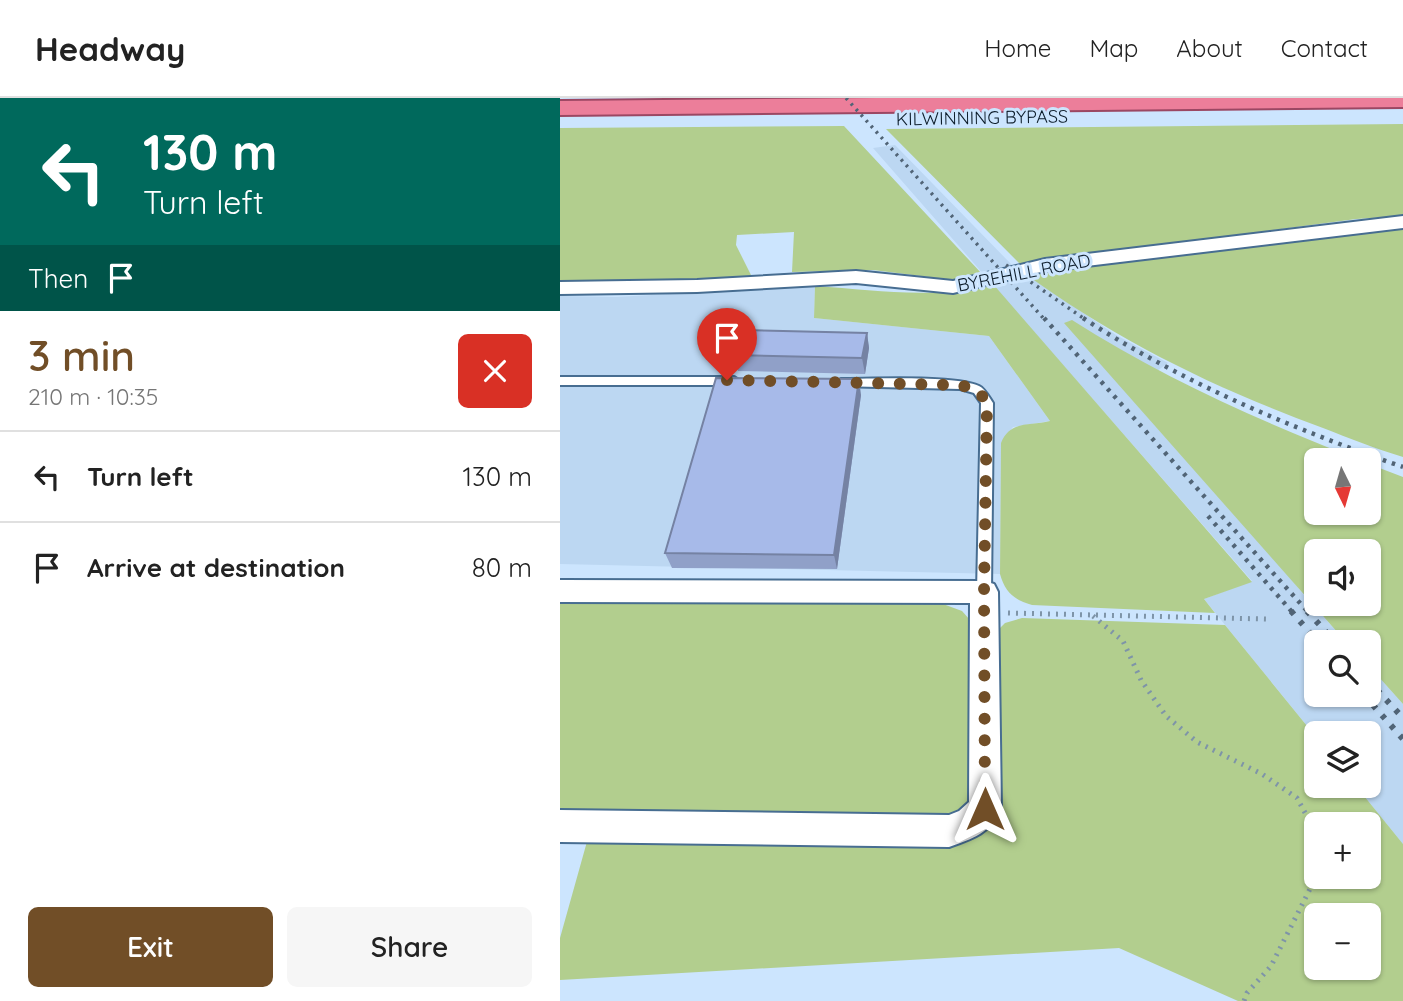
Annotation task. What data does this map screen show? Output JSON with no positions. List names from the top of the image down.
{
  "streets": {
    "highway": ["KILWINNING BYPASS"],
    "street": ["BYREHILL ROAD"]
  },
  "north": "bottom",
  "page": {
    "header": "Headway",
    "nav": [
      "Home",
      "Map",
      "About",
      "Contact"
    ],
    "turn": ["130 m", "Turn left"],
    "then": "Then",
    "heading": ["3 min", "210 m · 10:35"],
    "list": [
      {
        "name": "Turn left",
        "value": "130 m"
      },
      {
        "name": "Arrive at destination",
        "value": "80 m"
      }
    ],
    "map_buttons": ["+", "−"],
    "buttons": ["Exit", "Share"]
  }
}
